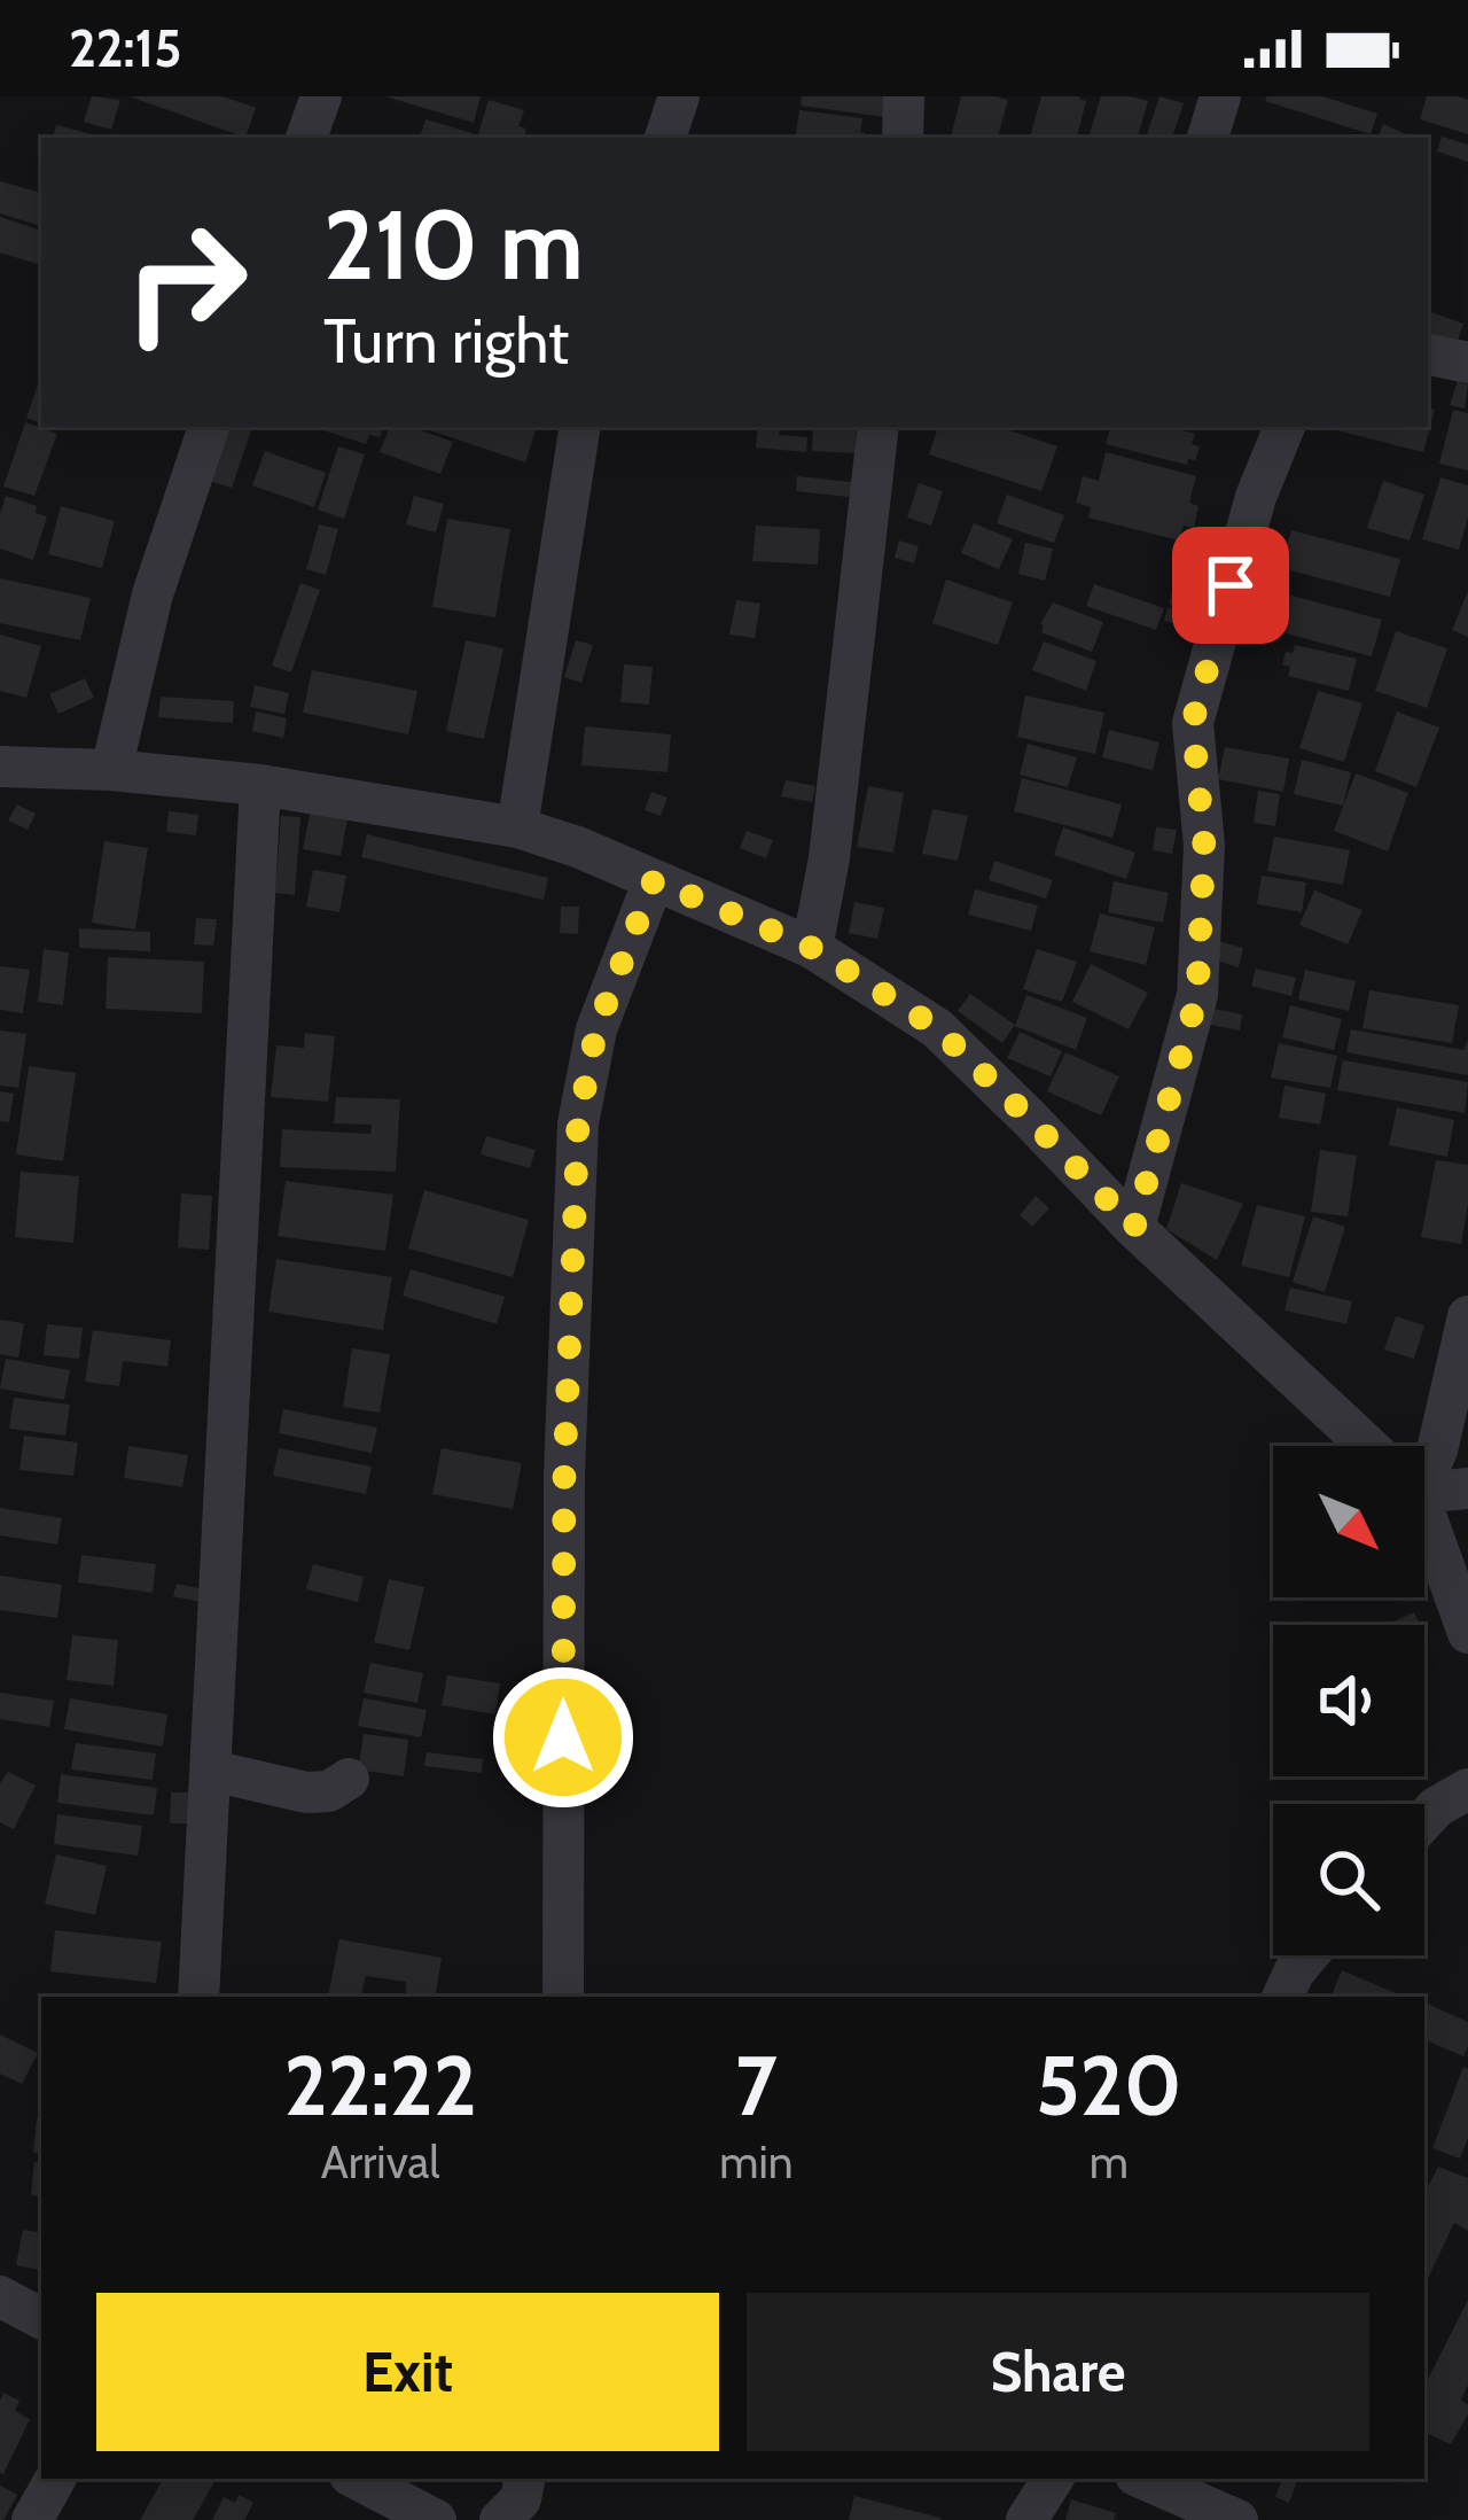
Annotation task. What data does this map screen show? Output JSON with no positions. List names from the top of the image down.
{
  "north": "bottom right",
  "page": {
    "status": "22:15",
    "turn": ["210 m", "Turn right"],
    "eta": [
      "22:22",
      "Arrival",
      "7",
      "min",
      "520",
      "m"
    ],
    "buttons": ["Exit", "Share"]
  }
}
